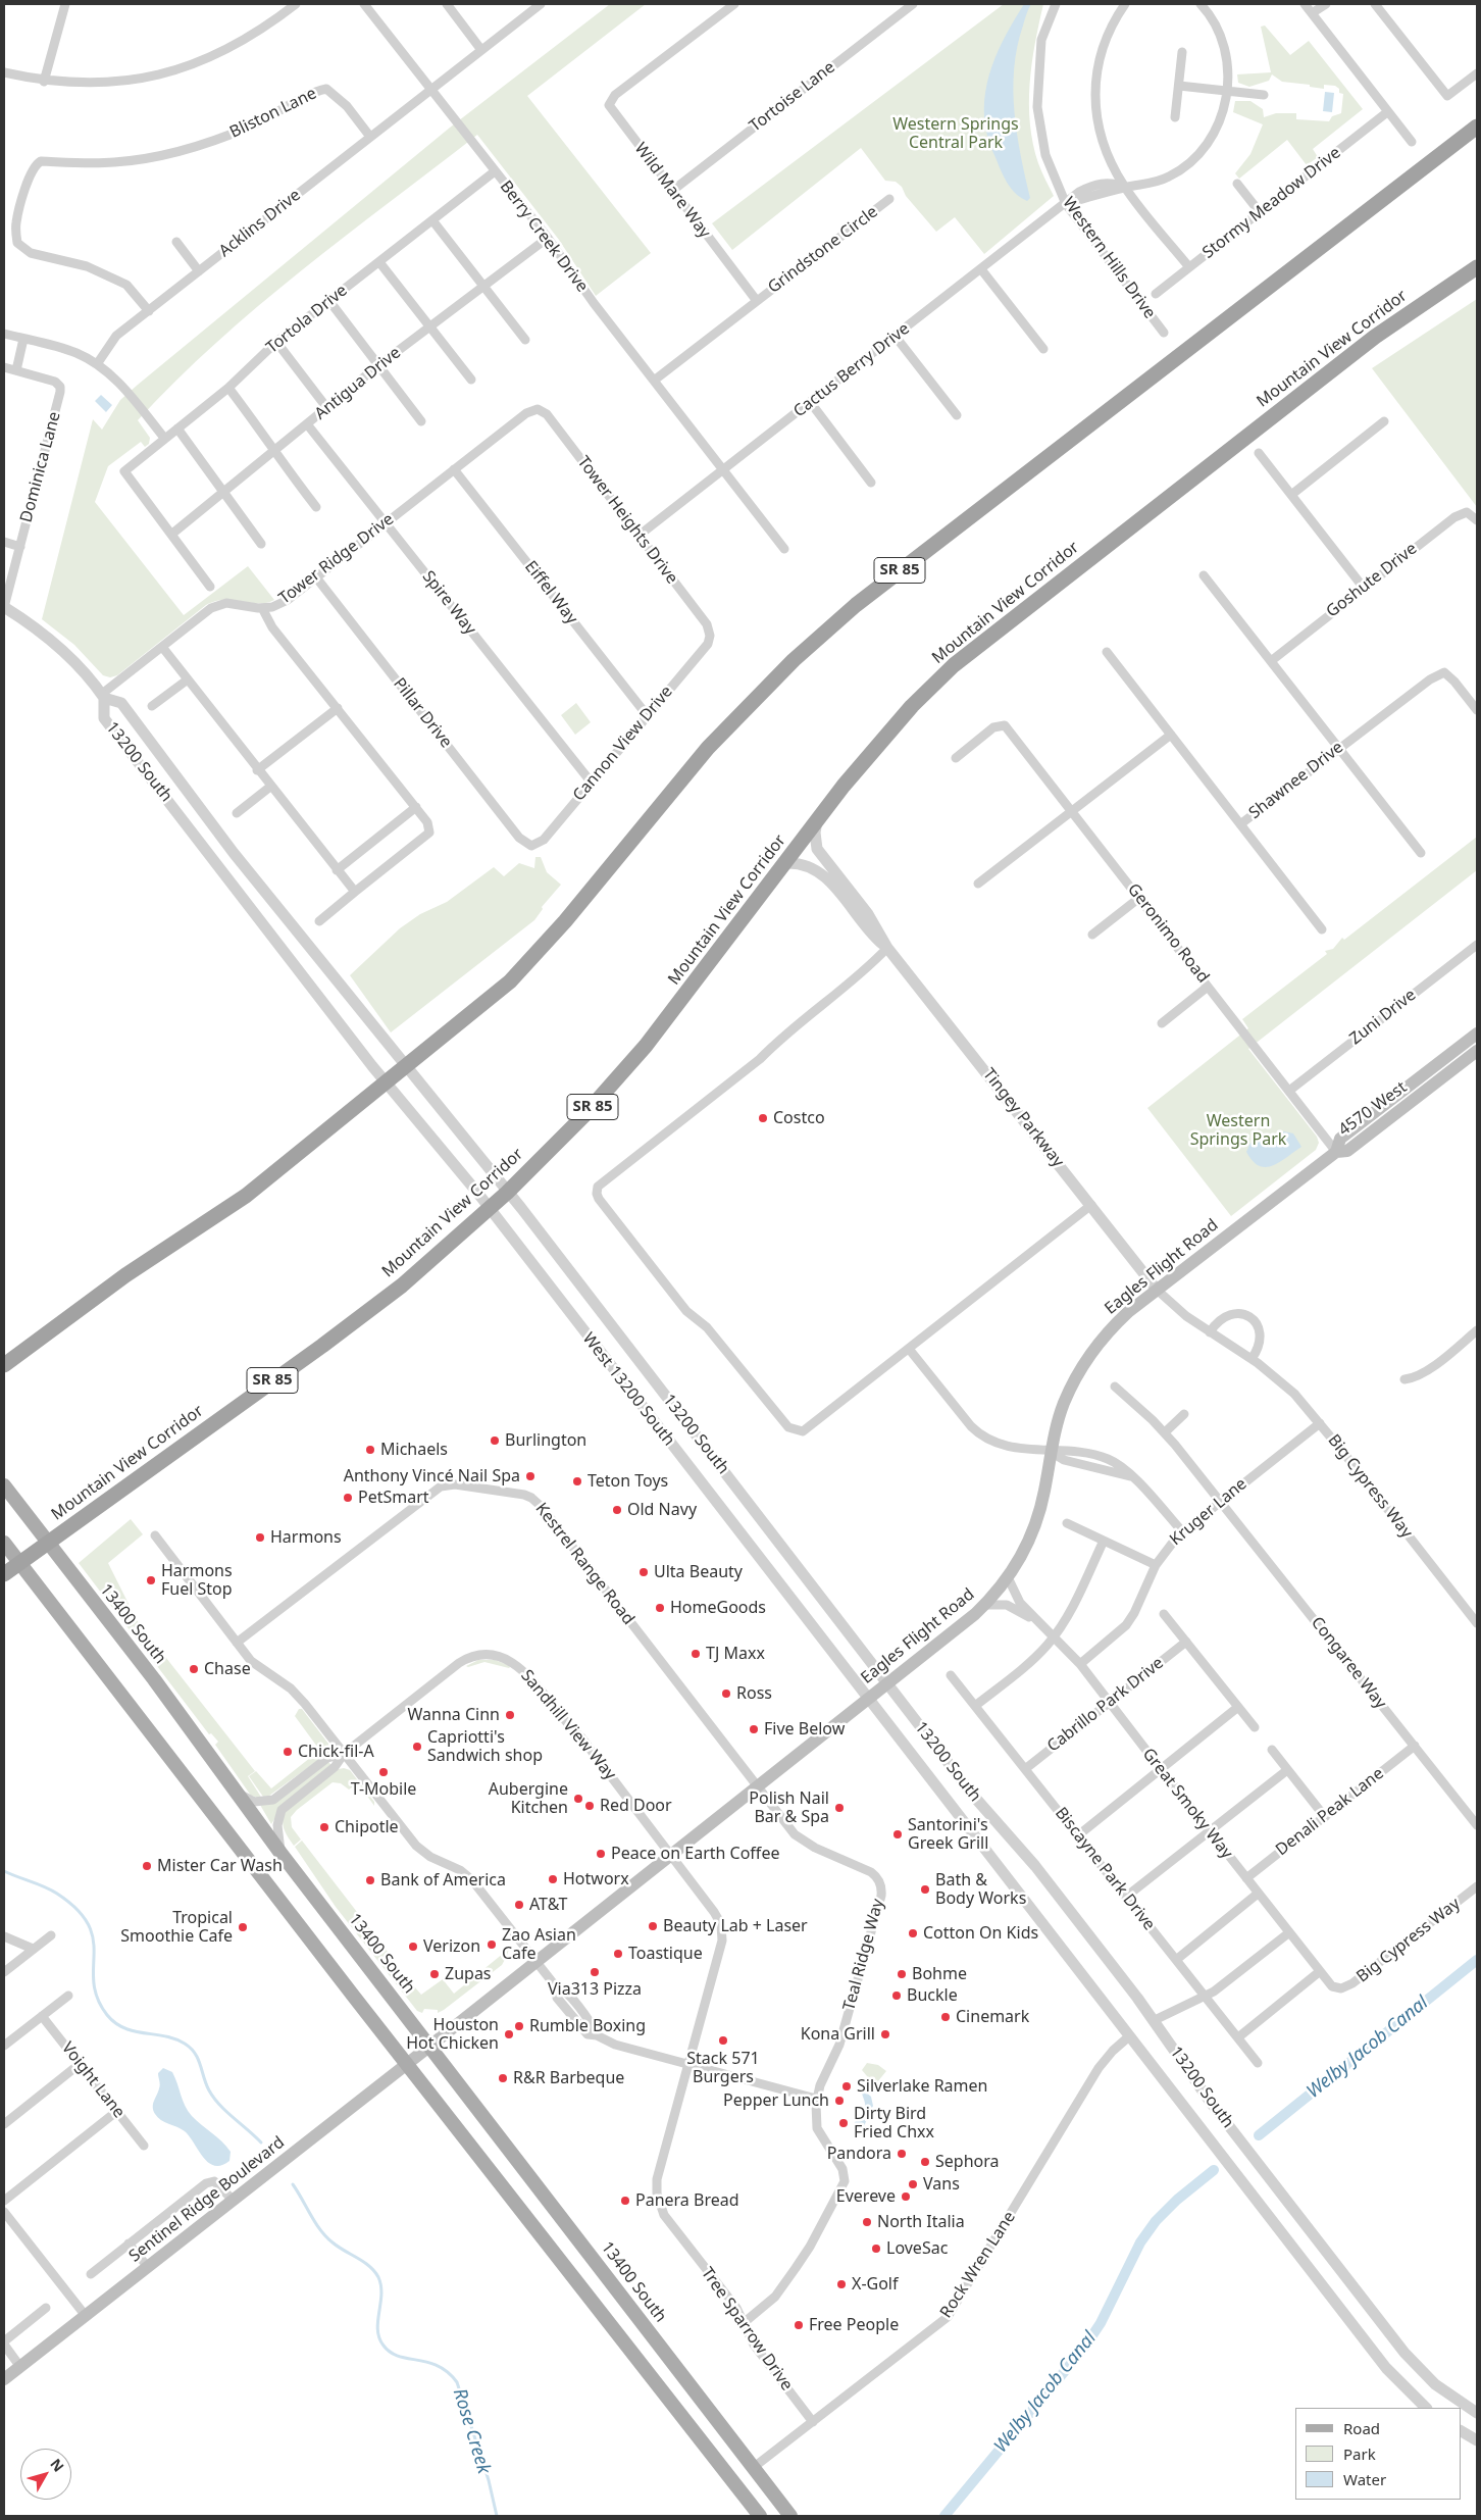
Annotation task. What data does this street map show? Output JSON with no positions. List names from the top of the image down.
{
  "streets": {
    "highway": ["Mountain View Corridor", "SR 85"],
    "main road": [
      "4570 West",
      "Eagles Flight Road",
      "13400 South",
      "Sentinel Ridge Boulevard"
    ],
    "street": [
      "Tortoise Lane",
      "Bliston Lane",
      "Wild Mare Way",
      "Stormy Meadow Drive",
      "Acklins Drive",
      "Berry Creek Drive",
      "Grindstone Circle",
      "Western Hills Drive",
      "Tortola Drive",
      "Cactus Berry Drive",
      "Antigua Drive",
      "Dominica Lane",
      "Tower Heights Drive",
      "Tower Ridge Drive",
      "Goshute Drive",
      "Eiffel Way",
      "Spire Way",
      "Pillar Drive",
      "Cannon View Drive",
      "13200 South",
      "Shawnee Drive",
      "Geronimo Road",
      "Zuni Drive",
      "Tingey Parkway",
      "West 13200 South",
      "Big Cypress Way",
      "Kruger Lane",
      "Kestrel Range Road",
      "Congaree Way",
      "Cabrillo Park Drive",
      "Sandhill View Way",
      "Great Smoky Way",
      "Denali Peak Lane",
      "Biscayne Park Drive",
      "Teal Ridge Way",
      "Voight Lane",
      "Rock Wren Lane",
      "Tree Sparrow Drive"
    ]
  },
  "crossings": [
    ["Tortoise Lane", "Wild Mare Way"],
    ["Bliston Lane", "Acklins Drive"],
    ["Wild Mare Way", "Grindstone Circle"],
    ["Acklins Drive", "Berry Creek Drive"],
    ["Berry Creek Drive", "Tortola Drive"],
    ["Berry Creek Drive", "Cactus Berry Drive"],
    ["Berry Creek Drive", "Antigua Drive"],
    ["Western Hills Drive", "Cactus Berry Drive"],
    ["Tortola Drive", "Antigua Drive"],
    ["Mountain View Corridor", "13200 South"],
    ["Mountain View Corridor", "Tingey Parkway"],
    ["Mountain View Corridor", "West 13200 South"],
    ["Mountain View Corridor", "13400 South"],
    ["Cactus Berry Drive", "Tower Heights Drive"],
    ["Antigua Drive", "Spire Way"],
    ["Tower Heights Drive", "Tower Ridge Drive"],
    ["Tower Heights Drive", "Cannon View Drive"],
    ["Tower Ridge Drive", "Eiffel Way"],
    ["Tower Ridge Drive", "Spire Way"],
    ["Tower Ridge Drive", "Pillar Drive"],
    ["Tower Ridge Drive", "13200 South"],
    ["SR 85", "13200 South"],
    ["SR 85", "West 13200 South"],
    ["Eiffel Way", "Cannon View Drive"],
    ["Spire Way", "Cannon View Drive"],
    ["Pillar Drive", "Cannon View Drive"],
    ["13200 South", "Eagles Flight Road"],
    ["13200 South", "West 13200 South"],
    ["13200 South", "Rock Wren Lane"],
    ["Geronimo Road", "Zuni Drive"],
    ["Geronimo Road", "4570 West"],
    ["Geronimo Road", "Eagles Flight Road"],
    ["4570 West", "Eagles Flight Road"],
    ["Tingey Parkway", "Eagles Flight Road"],
    ["Tingey Parkway", "Big Cypress Way"],
    ["Eagles Flight Road", "West 13200 South"],
    ["Eagles Flight Road", "Big Cypress Way"],
    ["Eagles Flight Road", "Kestrel Range Road"],
    ["Eagles Flight Road", "13400 South"],
    ["Eagles Flight Road", "Sandhill View Way"],
    ["Eagles Flight Road", "Great Smoky Way"],
    ["Eagles Flight Road", "Teal Ridge Way"],
    ["Eagles Flight Road", "Sentinel Ridge Boulevard"],
    ["Eagles Flight Road", "Tree Sparrow Drive"],
    ["Big Cypress Way", "Kruger Lane"],
    ["Big Cypress Way", "Great Smoky Way"],
    ["Kruger Lane", "Congaree Way"],
    ["Kruger Lane", "Great Smoky Way"],
    ["Kestrel Range Road", "Teal Ridge Way"],
    ["13400 South", "Sandhill View Way"],
    ["13400 South", "Sentinel Ridge Boulevard"],
    ["13400 South", "Rock Wren Lane"],
    ["Congaree Way", "Denali Peak Lane"],
    ["Cabrillo Park Drive", "Great Smoky Way"],
    ["Cabrillo Park Drive", "Biscayne Park Drive"],
    ["Sandhill View Way", "Tree Sparrow Drive"],
    ["Great Smoky Way", "Denali Peak Lane"],
    ["Teal Ridge Way", "Tree Sparrow Drive"],
    ["Rock Wren Lane", "Tree Sparrow Drive"]
  ],
  "water": ["Welby Jacob Canal", "Rose Creek"],
  "parks": ["Western Springs Central Park", "Western Springs Park"],
  "places": [
    "Costco",
    "Burlington",
    "Michaels",
    "Anthony Vincé Nail Spa",
    "Teton Toys",
    "PetSmart",
    "Old Navy",
    "Harmons",
    "Ulta Beauty",
    "Harmons Fuel Stop",
    "HomeGoods",
    "TJ Maxx",
    "Chase",
    "Ross",
    "Wanna Cinn",
    "Five Below",
    "Capriotti's Sandwich shop",
    "Chick-fil-A",
    "T-Mobile",
    "Aubergine Kitchen",
    "Red Door",
    "Polish Nail Bar & Spa",
    "Chipotle",
    "Santorini's Greek Grill",
    "Peace on Earth Coffee",
    "Mister Car Wash",
    "Hotworx",
    "Bank of America",
    "Bath & Body Works",
    "AT&T",
    "Beauty Lab + Laser",
    "Tropical Smoothie Cafe",
    "Cotton On Kids",
    "Zao Asian Cafe",
    "Verizon",
    "Toastique",
    "Via313 Pizza",
    "Zupas",
    "Bohme",
    "Buckle",
    "Cinemark",
    "Rumble Boxing",
    "Houston Hot Chicken",
    "Kona Grill",
    "Stack 571 Burgers",
    "R&R Barbeque",
    "Silverlake Ramen",
    "Pepper Lunch",
    "Dirty Bird Fried Chxx",
    "Pandora",
    "Sephora",
    "Vans",
    "Evereve",
    "Panera Bread",
    "North Italia",
    "LoveSac",
    "X-Golf",
    "Free People"
  ],
  "legend": ["Road", "Park", "Water"],
  "north": "top right"
}
